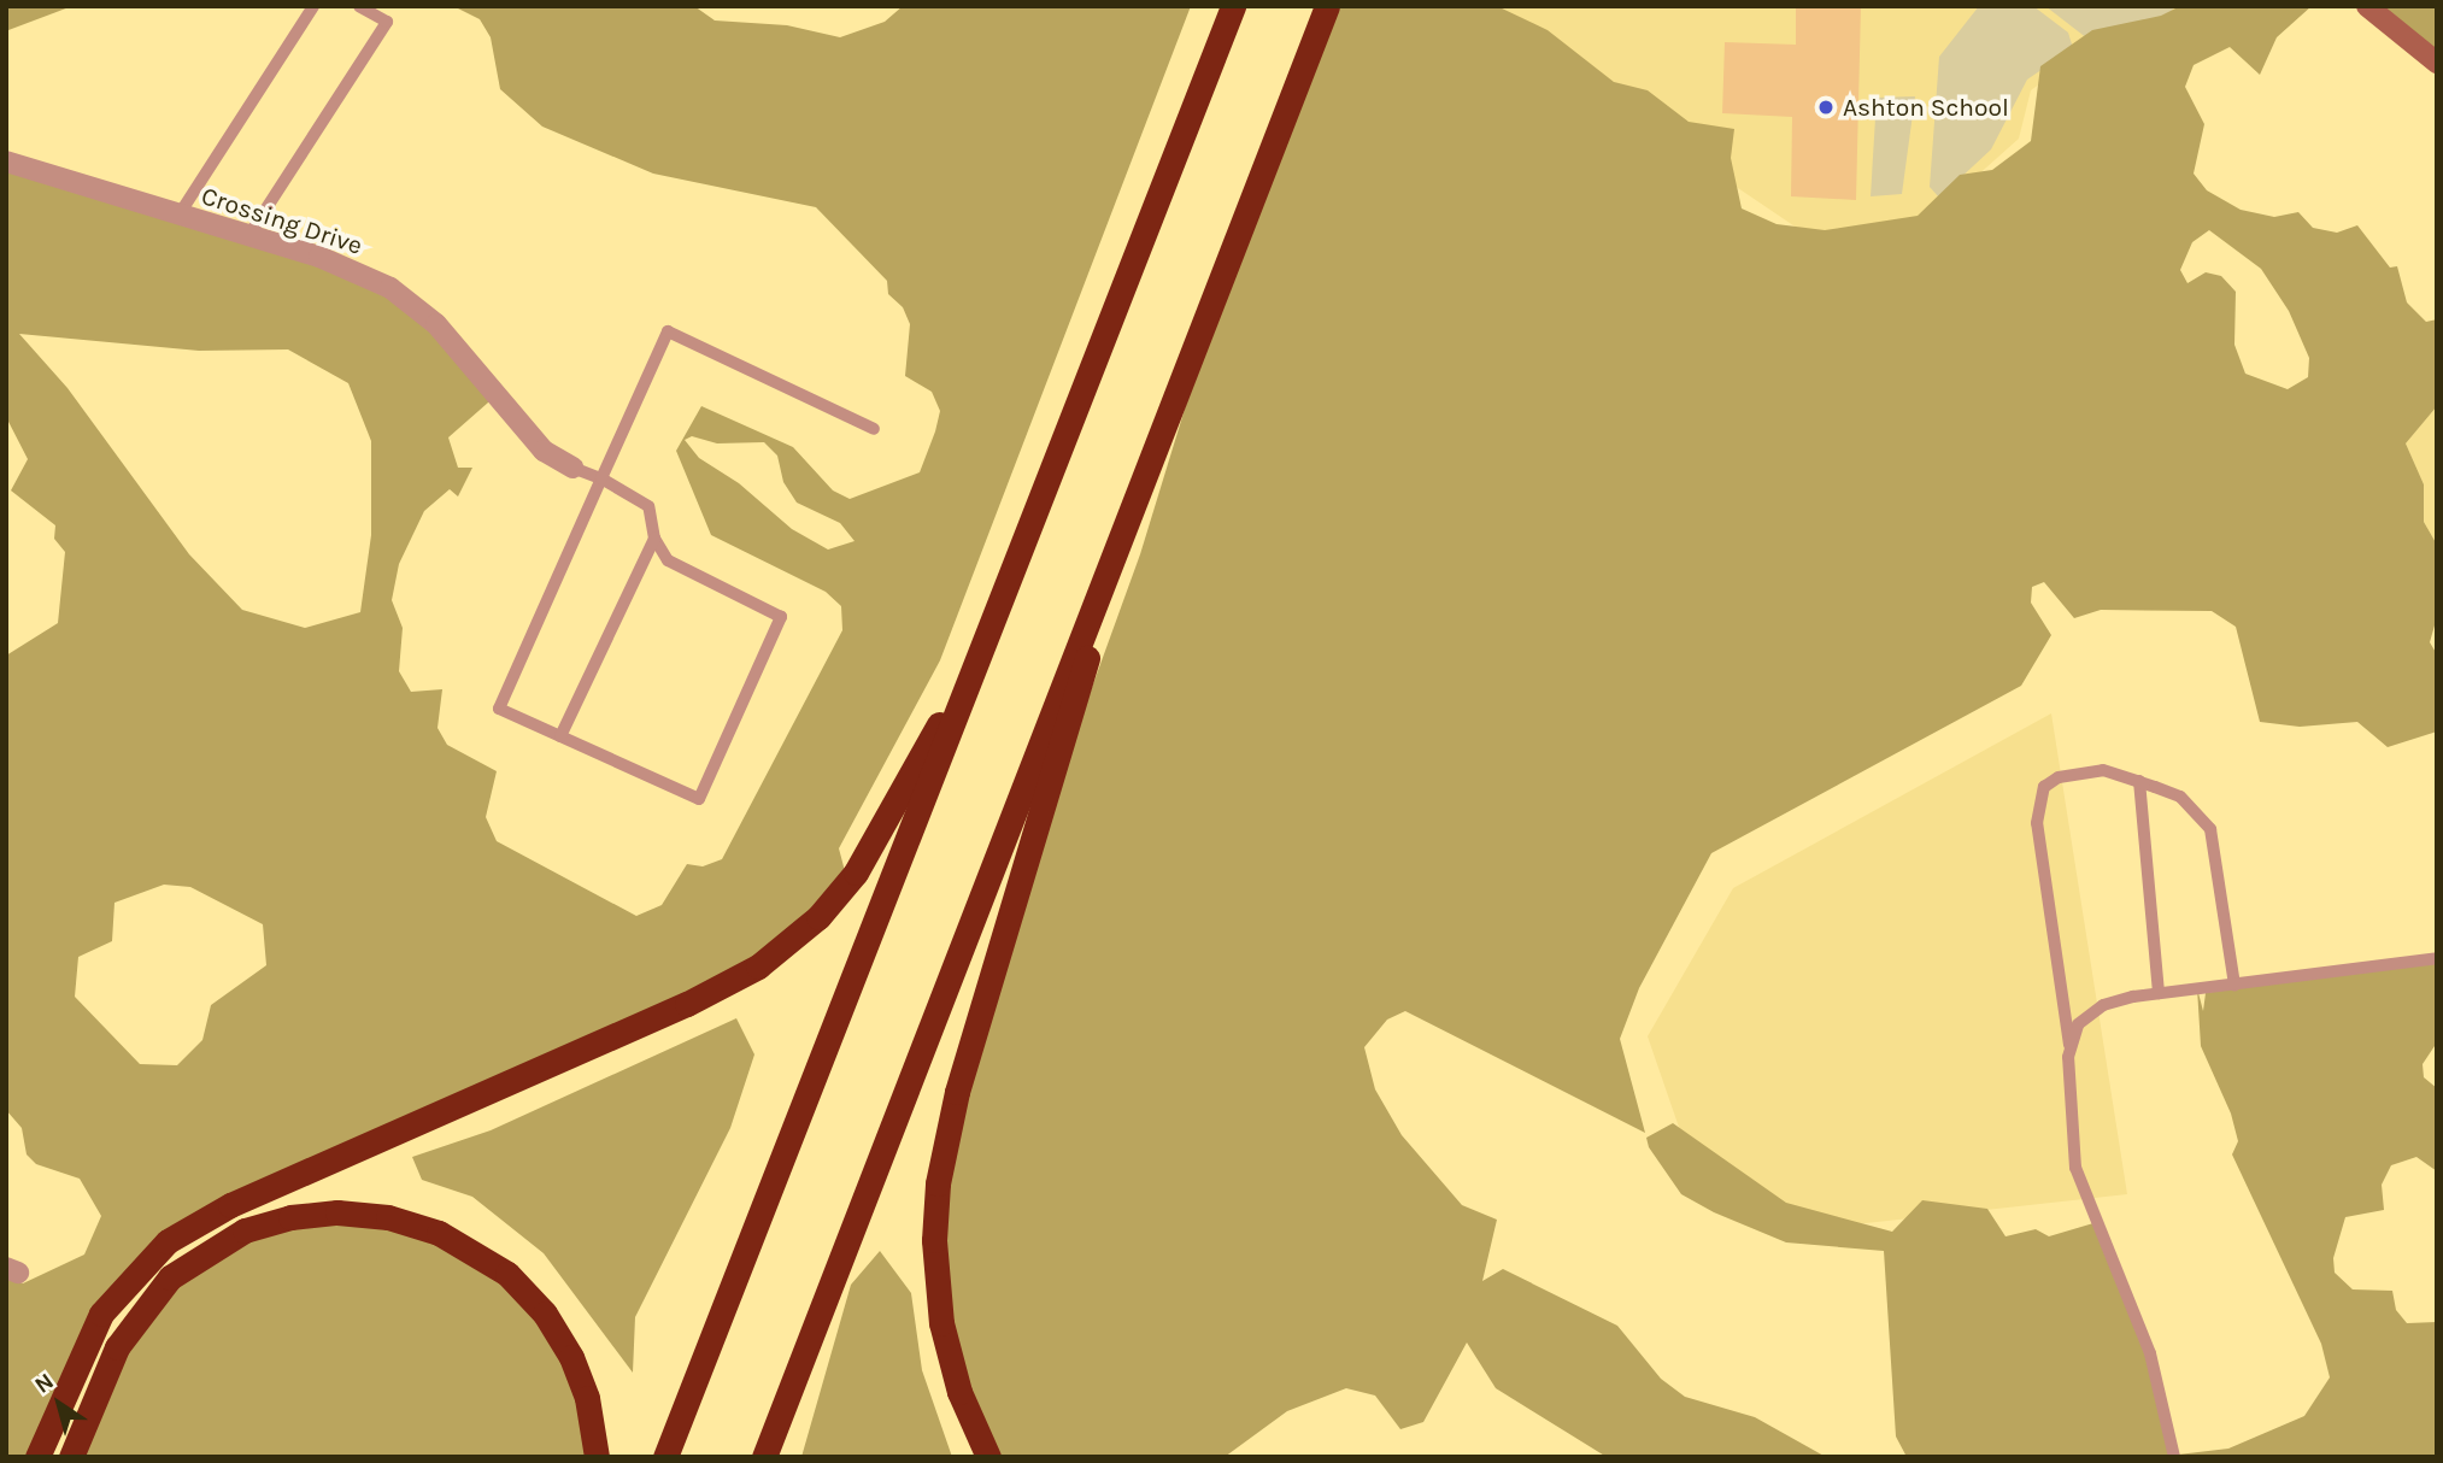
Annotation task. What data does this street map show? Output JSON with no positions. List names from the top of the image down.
{
  "streets": {
    "street": ["Crossing Drive"]
  },
  "places": ["Ashton School"],
  "north": "top left"
}
